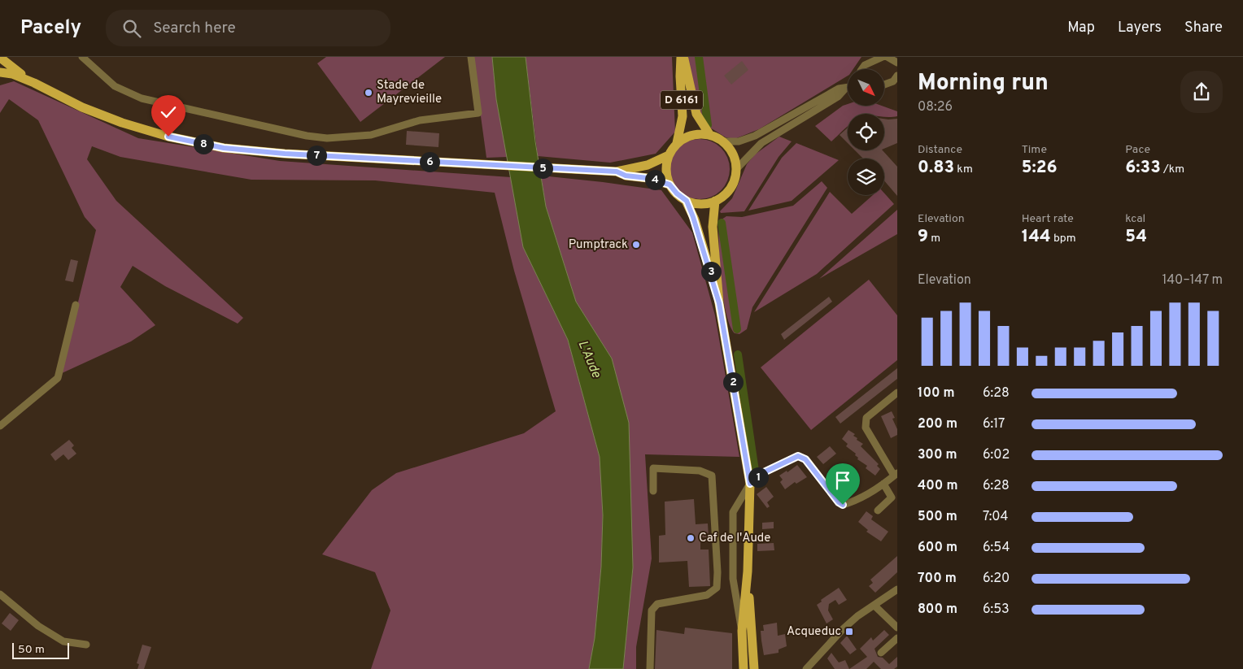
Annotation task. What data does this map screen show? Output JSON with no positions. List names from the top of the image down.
{
  "streets": {
    "main road": ["D 6161"]
  },
  "water": ["L'Aude"],
  "places": {
    "other": ["Stade de Mayrevieille", "Pumptrack", "Caf de l'Aude"],
    "transit": ["Acqueduc"]
  },
  "scale_bar": "50 m",
  "north": "bottom right",
  "page": {
    "header": "Pacely",
    "search": "Search here",
    "nav": ["Map", "Layers", "Share"],
    "heading": ["Morning run", "08:26"],
    "stats": [
      ["Distance", "0.83 km"],
      ["Time", "5:26"],
      ["Pace", "6:33 /km"],
      ["Elevation", "9 m"],
      ["Heart rate", "144 bpm"],
      ["kcal", "54"]
    ],
    "pins": [
      "8",
      "7",
      "6",
      "5",
      "4",
      "3",
      "2",
      "1"
    ],
    "chart": ["Elevation", "140–147 m"],
    "list": [
      {
        "name": "100 m",
        "note": "6:28"
      },
      {
        "name": "200 m",
        "note": "6:17"
      },
      {
        "name": "300 m",
        "note": "6:02"
      },
      {
        "name": "400 m",
        "note": "6:28"
      },
      {
        "name": "500 m",
        "note": "7:04"
      },
      {
        "name": "600 m",
        "note": "6:54"
      },
      {
        "name": "700 m",
        "note": "6:20"
      },
      {
        "name": "800 m",
        "note": "6:53"
      }
    ],
    "scale": "50 m"
  }
}
